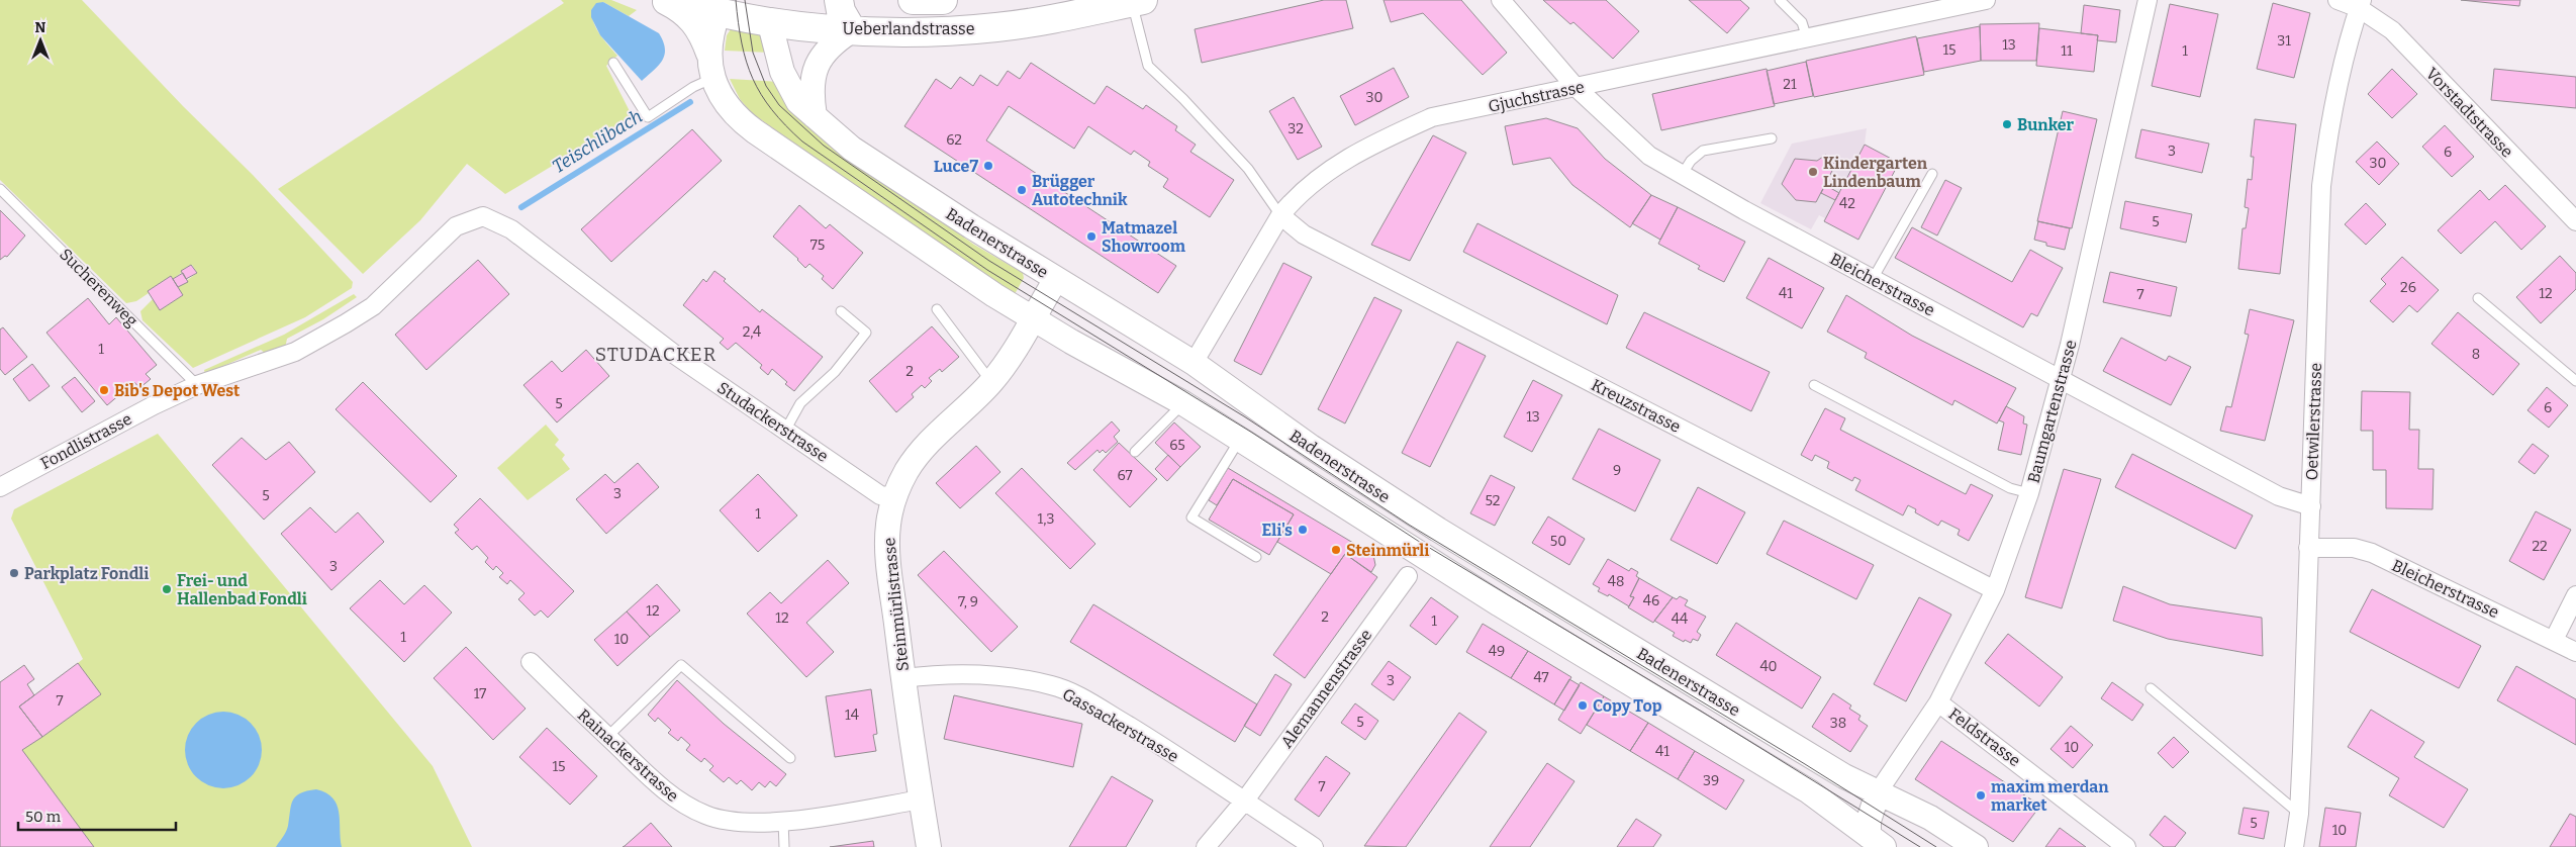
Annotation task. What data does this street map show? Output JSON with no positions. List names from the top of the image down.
{
  "streets": {
    "main road": ["Ueberlandstrasse", "Badenerstrasse", "Steinmürlistrasse"],
    "street": [
      "Gjuchstrasse",
      "Vorstadtstrasse",
      "Bleicherstrasse",
      "Kreuzstrasse",
      "Baumgartenstrasse",
      "Studackerstrasse",
      "Oetwilerstrasse",
      "Fondlistrasse",
      "Alemannenstrasse",
      "Gassackerstrasse",
      "Feldstrasse",
      "Rainackerstrasse"
    ],
    "lane": ["Sucherenweg"]
  },
  "crossings": [
    ["Ueberlandstrasse", "Badenerstrasse"],
    ["Gjuchstrasse", "Badenerstrasse"],
    ["Gjuchstrasse", "Bleicherstrasse"],
    ["Gjuchstrasse", "Kreuzstrasse"],
    ["Vorstadtstrasse", "Oetwilerstrasse"],
    ["Badenerstrasse", "Baumgartenstrasse"],
    ["Badenerstrasse", "Steinmürlistrasse"],
    ["Bleicherstrasse", "Baumgartenstrasse"],
    ["Bleicherstrasse", "Oetwilerstrasse"],
    ["Sucherenweg", "Fondlistrasse"],
    ["Kreuzstrasse", "Baumgartenstrasse"],
    ["Baumgartenstrasse", "Feldstrasse"],
    ["Studackerstrasse", "Fondlistrasse"],
    ["Studackerstrasse", "Steinmürlistrasse"],
    ["Steinmürlistrasse", "Gassackerstrasse"],
    ["Steinmürlistrasse", "Rainackerstrasse"],
    ["Alemannenstrasse", "Gassackerstrasse"]
  ],
  "districts": ["STUDACKER"],
  "water": ["Teischlibach"],
  "places": [
    "Bunker",
    "Luce7",
    "Kindergarten Lindenbaum",
    "Brügger Autotechnik",
    "Matmazel Showroom",
    "Bib's Depot West",
    "Eli's",
    "Steinmürli",
    "Parkplatz Fondli",
    "Frei- und Hallenbad Fondli",
    "Copy Top",
    "maxim merdan market"
  ],
  "house_numbers": [
    "31",
    "13",
    "15",
    "11",
    "1",
    "21",
    "30",
    "32",
    "62",
    "3",
    "6",
    "30",
    "42",
    "5",
    "75",
    "26",
    "41",
    "12",
    "7",
    "2,4",
    "1",
    "8",
    "2",
    "5",
    "6",
    "13",
    "65",
    "9",
    "67",
    "3",
    "5",
    "52",
    "1",
    "1,3",
    "50",
    "22",
    "3",
    "48",
    "46",
    "7, 9",
    "12",
    "2",
    "12",
    "44",
    "1",
    "1",
    "10",
    "49",
    "40",
    "47",
    "3",
    "17",
    "7",
    "14",
    "5",
    "38",
    "10",
    "41",
    "15",
    "39",
    "7",
    "5",
    "10"
  ],
  "scale_bar": "50 m",
  "north": "top"
}
